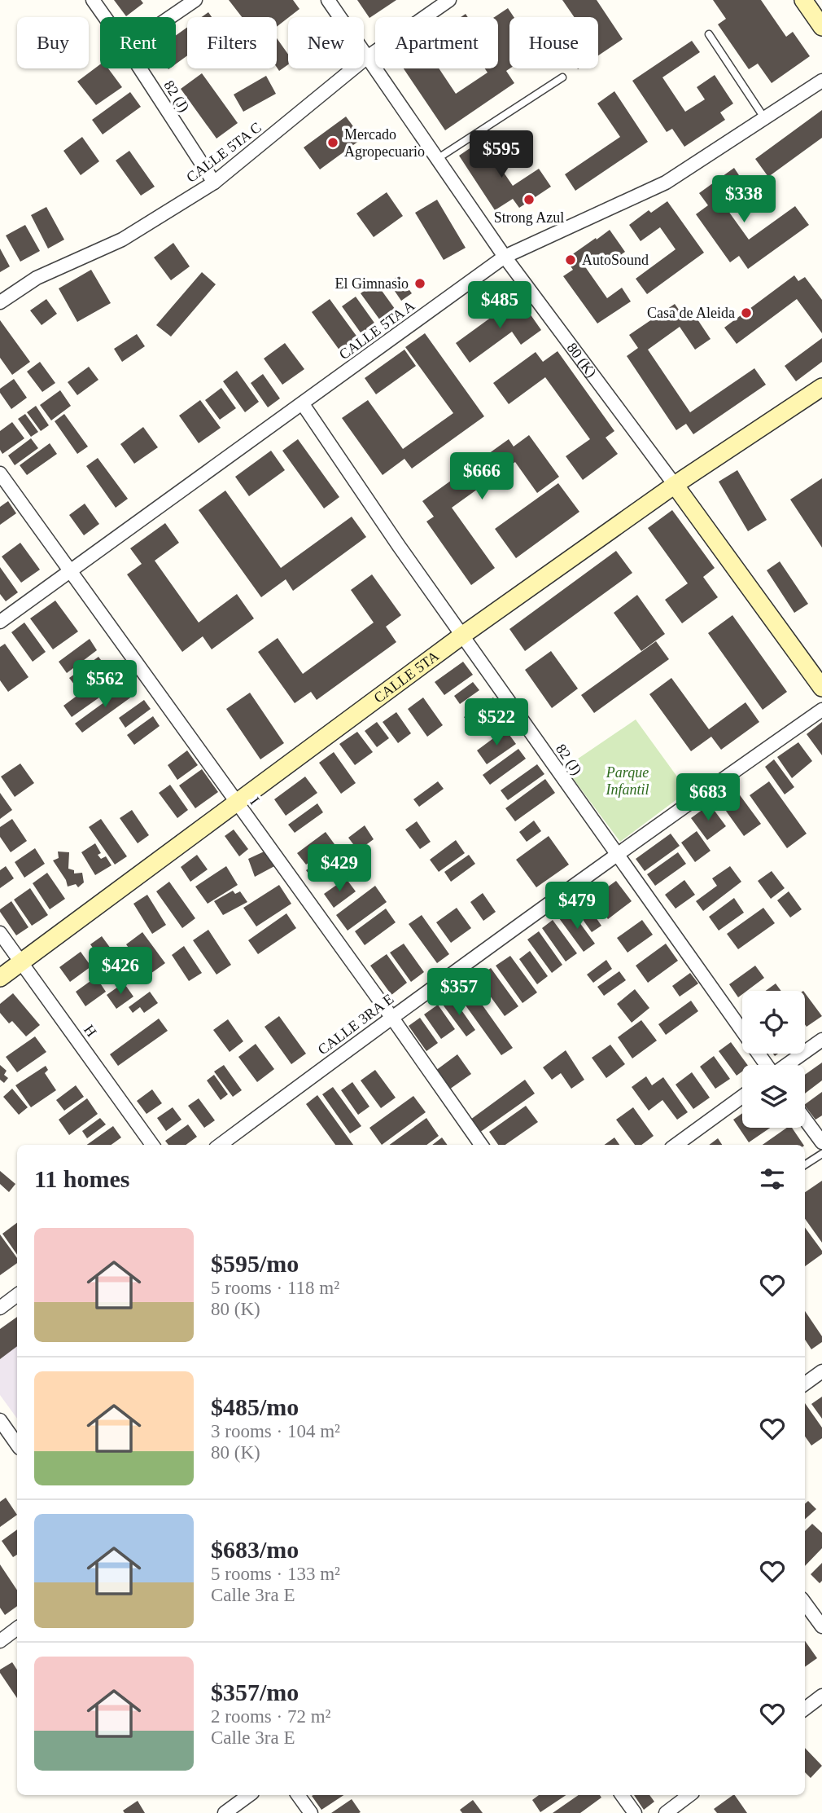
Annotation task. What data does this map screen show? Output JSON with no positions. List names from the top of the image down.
{
  "streets": {
    "street": [
      "82 (J)",
      "CALLE 5TA C",
      "CALLE 5TA A",
      "80 (K)",
      "CALLE 5TA",
      "I",
      "CALLE 3RA E",
      "H"
    ]
  },
  "crossings": [
    ["82 (J)", "CALLE 5TA C"],
    ["82 (J)", "CALLE 5TA A"],
    ["82 (J)", "CALLE 5TA"],
    ["82 (J)", "CALLE 3RA E"],
    ["CALLE 5TA C", "80 (K)"],
    ["CALLE 5TA A", "80 (K)"],
    ["CALLE 5TA A", "I"],
    ["80 (K)", "CALLE 5TA"],
    ["CALLE 5TA", "I"],
    ["CALLE 5TA", "H"],
    ["I", "CALLE 3RA E"]
  ],
  "parks": ["Parque Infantil"],
  "places": [
    "Mercado Agropecuario",
    "Strong Azul",
    "AutoSound",
    "El Gimnasio",
    "Casa de Aleida"
  ],
  "page": {
    "chip": [
      "Buy",
      "Rent",
      "Filters",
      "New",
      "Apartment",
      "House"
    ],
    "price": [
      "$595",
      "$338",
      "$485",
      "$666",
      "$562",
      "$522",
      "$683",
      "$429",
      "$479",
      "$426",
      "$357"
    ],
    "heading": "11 homes",
    "list": [
      {
        "name": "$595/mo",
        "note": "5 rooms · 118 m² · 80 (K)"
      },
      {
        "name": "$485/mo",
        "note": "3 rooms · 104 m² · 80 (K)"
      },
      {
        "name": "$683/mo",
        "note": "5 rooms · 133 m² · Calle 3ra E"
      },
      {
        "name": "$357/mo",
        "note": "2 rooms · 72 m² · Calle 3ra E"
      }
    ]
  }
}
